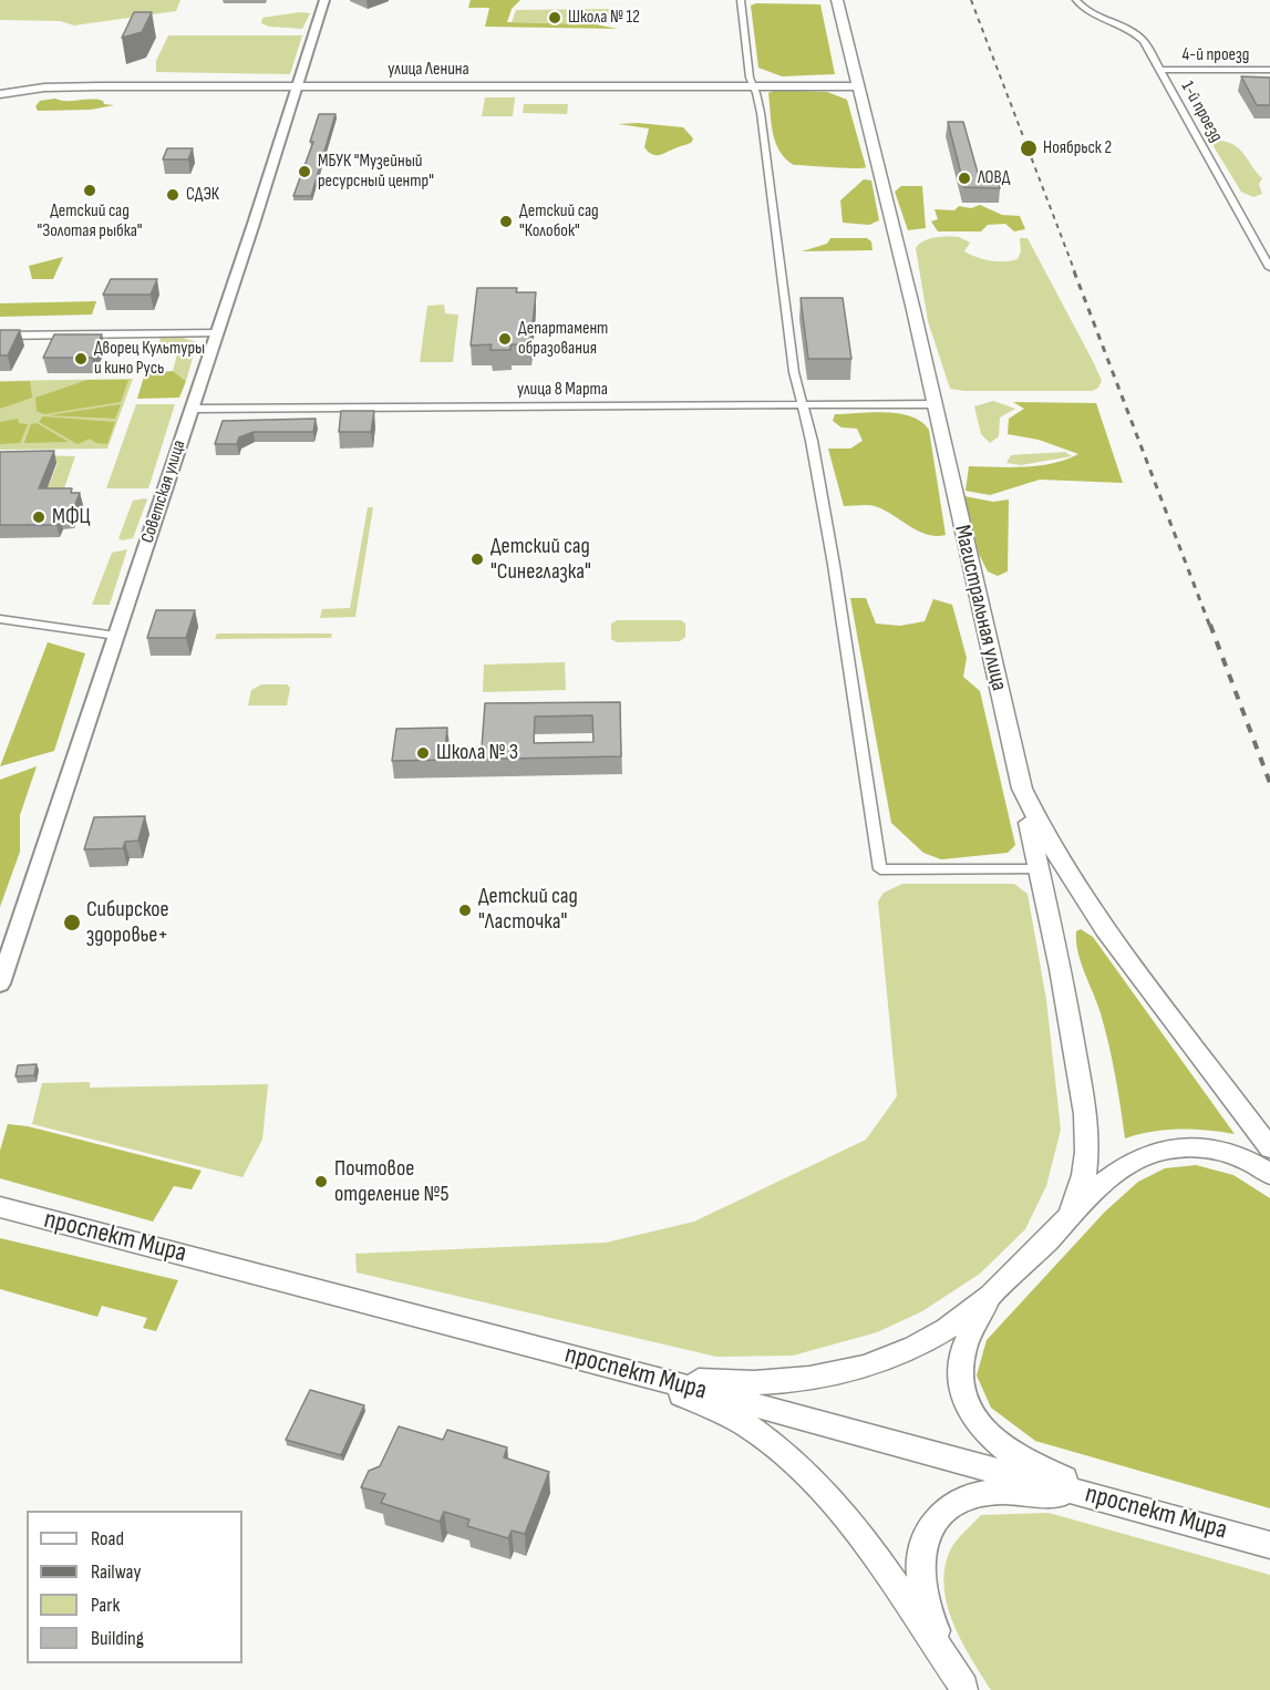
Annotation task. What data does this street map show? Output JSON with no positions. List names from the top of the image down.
{
  "streets": {
    "main road": [
      "улица Ленина",
      "Советская улица",
      "Магистральная улица",
      "проспект Мира"
    ],
    "street": ["4-й проезд", "1-й проезд", "улица 8 Марта"]
  },
  "crossings": [
    ["4-й проезд", "1-й проезд"],
    ["улица Ленина", "Советская улица"],
    ["улица Ленина", "Магистральная улица"],
    ["улица 8 Марта", "Советская улица"],
    ["улица 8 Марта", "Магистральная улица"]
  ],
  "places": [
    "Школа № 12",
    "Ноябрьск 2",
    "МБУК \"Музейный ресурсный центр\"",
    "ЛОВД",
    "Детский сад \"Золотая рыбка\"",
    "СДЭК",
    "Детский сад \"Колобок\"",
    "Департамент образования",
    "Дворец Культуры и кино Русь",
    "МФЦ",
    "Детский сад \"Синеглазка\"",
    "Школа № 3",
    "Детский сад \"Ласточка\"",
    "Сибирское здоровье+",
    "Почтовое отделение №5"
  ],
  "legend": [
    "Road",
    "Railway",
    "Park",
    "Building"
  ]
}
